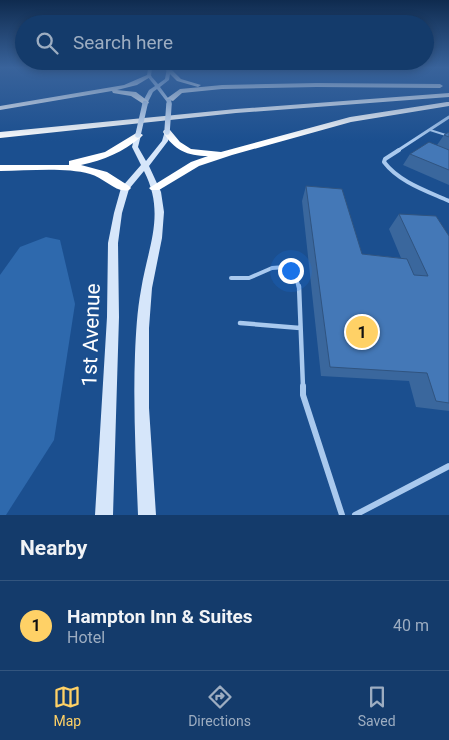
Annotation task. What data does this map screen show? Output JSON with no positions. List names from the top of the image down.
{
  "streets": {
    "main road": ["1st Avenue"]
  },
  "page": {
    "search": "Search here",
    "pins": "1",
    "heading": "Nearby",
    "list": [
      {
        "mark": "1",
        "name": "Hampton Inn & Suites",
        "note": "Hotel",
        "value": "40 m"
      }
    ],
    "nav": ["Map", "Directions", "Saved"]
  }
}
